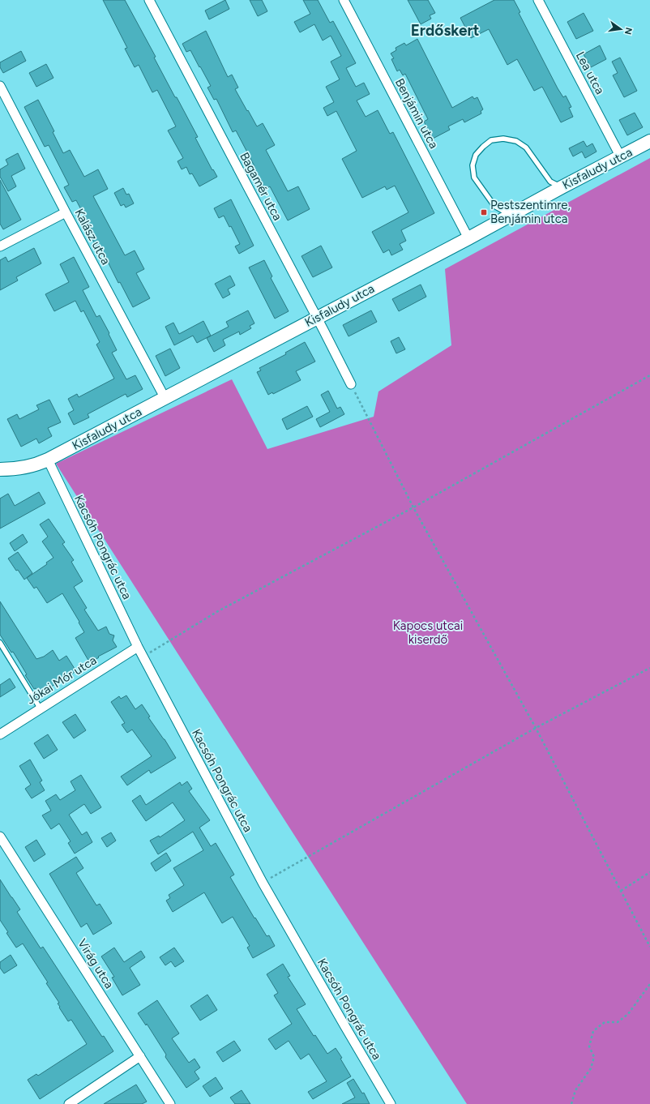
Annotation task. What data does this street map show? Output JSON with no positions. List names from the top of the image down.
{
  "streets": {
    "street": [
      "Lea utca",
      "Benjámin utca",
      "Kisfaludy utca",
      "Bagamér utca",
      "Kalász utca",
      "Kacsóh Pongrác utca",
      "Jókai Mór utca",
      "Virág utca"
    ]
  },
  "crossings": [
    ["Lea utca", "Kisfaludy utca"],
    ["Benjámin utca", "Kisfaludy utca"],
    ["Kisfaludy utca", "Bagamér utca"],
    ["Kisfaludy utca", "Kalász utca"],
    ["Kisfaludy utca", "Kacsóh Pongrác utca"],
    ["Kacsóh Pongrác utca", "Jókai Mór utca"]
  ],
  "districts": ["Erdőskert"],
  "parks": ["Kapocs utcai kiserdő"],
  "places": {
    "transit": ["Pestszentimre, Benjámin utca"]
  },
  "north": "right"
}
